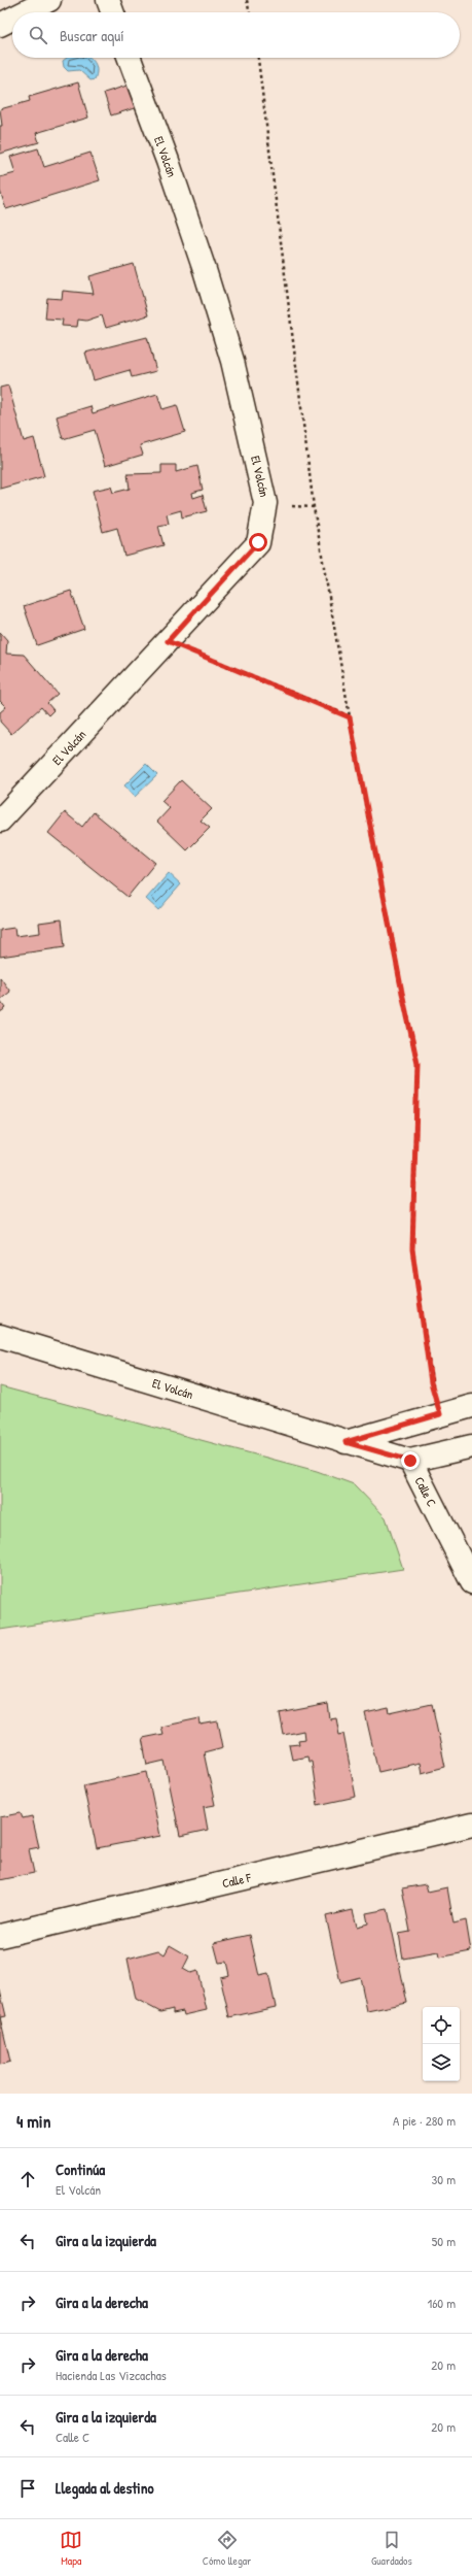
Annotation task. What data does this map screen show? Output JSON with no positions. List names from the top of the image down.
{
  "streets": {
    "street": ["El Volcán", "Calle C", "Calle F"]
  },
  "page": {
    "search": "Buscar aquí",
    "heading": ["4 min", "A pie · 280 m"],
    "list": [
      ["Continúa", "El Volcán", "30 m"],
      ["Gira a la izquierda", "50 m"],
      ["Gira a la derecha", "160 m"],
      ["Gira a la derecha", "Hacienda Las Vizcachas", "20 m"],
      ["Gira a la izquierda", "Calle C", "20 m"],
      "Llegada al destino"
    ],
    "nav": ["Mapa", "Cómo llegar", "Guardados"]
  }
}
